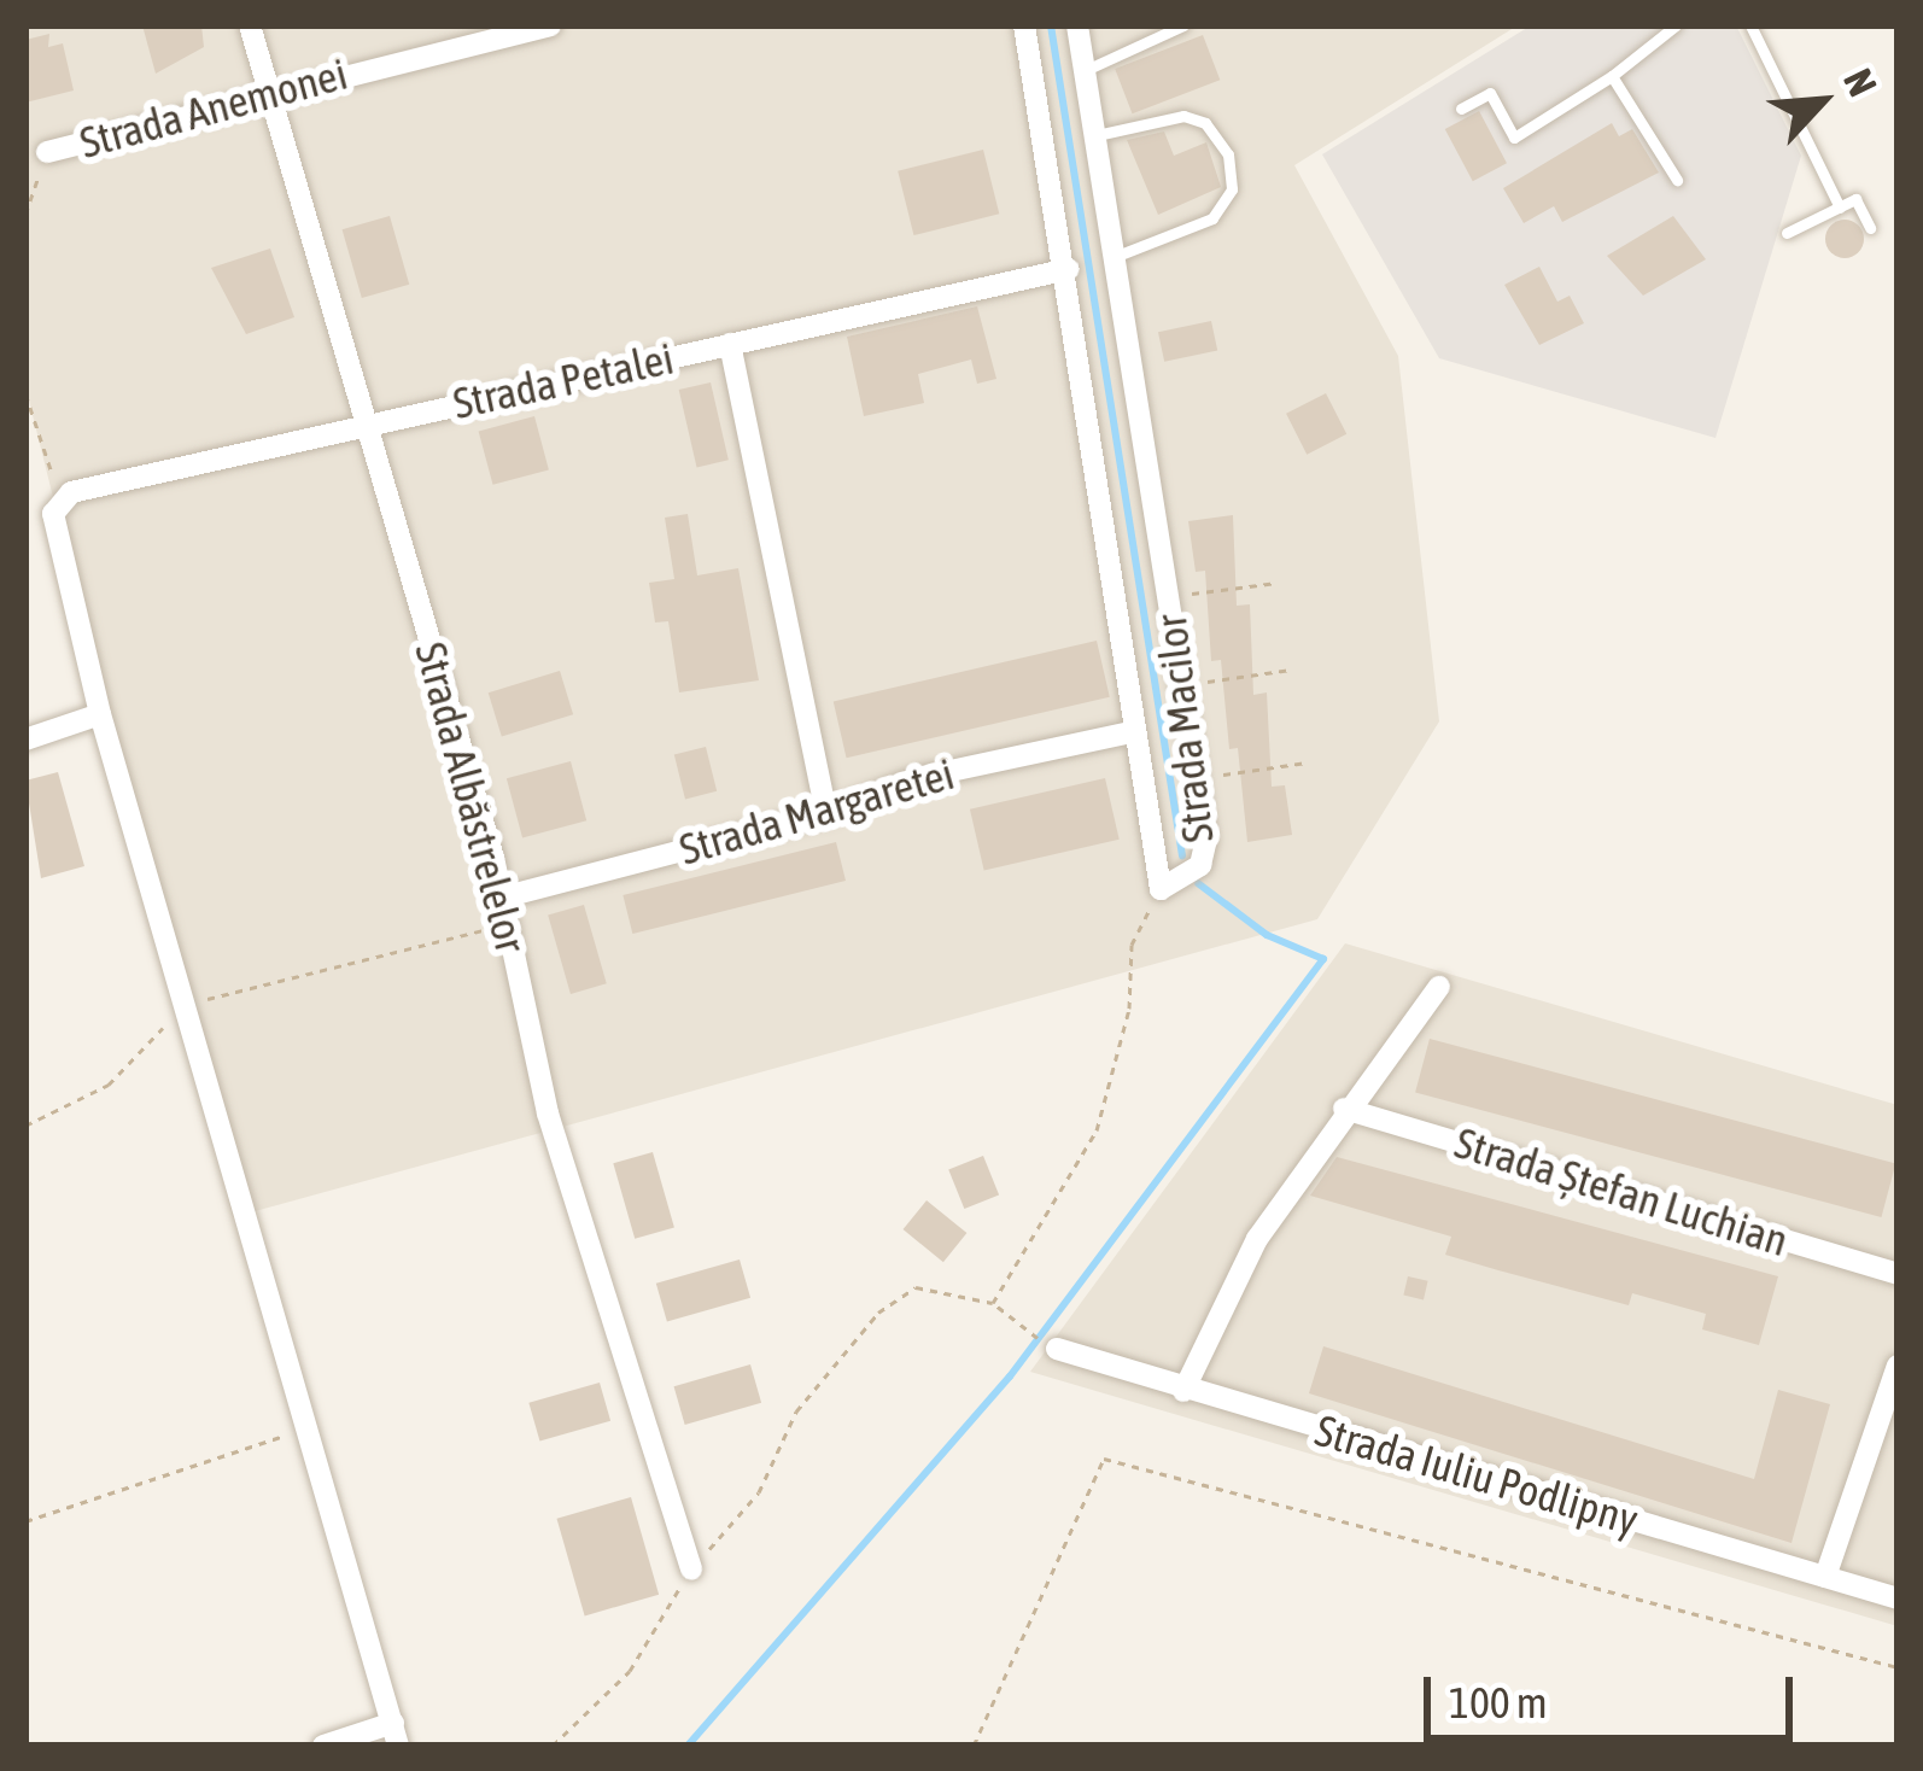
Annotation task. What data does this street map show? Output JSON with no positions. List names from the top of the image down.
{
  "streets": {
    "street": [
      "Strada Anemonei",
      "Strada Petalei",
      "Strada Macilor",
      "Strada Albăstrelelor",
      "Strada Margaretei",
      "Strada Ștefan Luchian",
      "Strada Iuliu Podlipny"
    ]
  },
  "crossings": [
    ["Strada Anemonei", "Strada Albăstrelelor"],
    ["Strada Petalei", "Strada Macilor"],
    ["Strada Petalei", "Strada Albăstrelelor"],
    ["Strada Macilor", "Strada Margaretei"],
    ["Strada Albăstrelelor", "Strada Margaretei"]
  ],
  "scale_bar": "100 m",
  "north": "top right"
}
